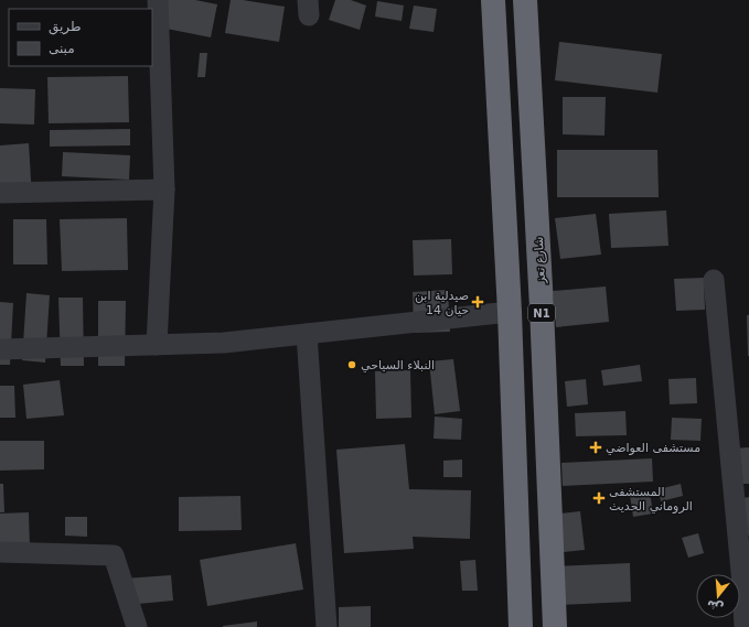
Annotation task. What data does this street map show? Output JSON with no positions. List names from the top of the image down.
{
  "streets": {
    "highway": ["شارع تعز", "N1"]
  },
  "places": {
    "health": ["صيدلية ابن حيان 14", "مستشفى العواضي", "المستشفى الروماني الحديث"],
    "other": ["النبلاء السياحي"]
  },
  "legend": ["طريق", "مبنى"],
  "north": "bottom"
}
